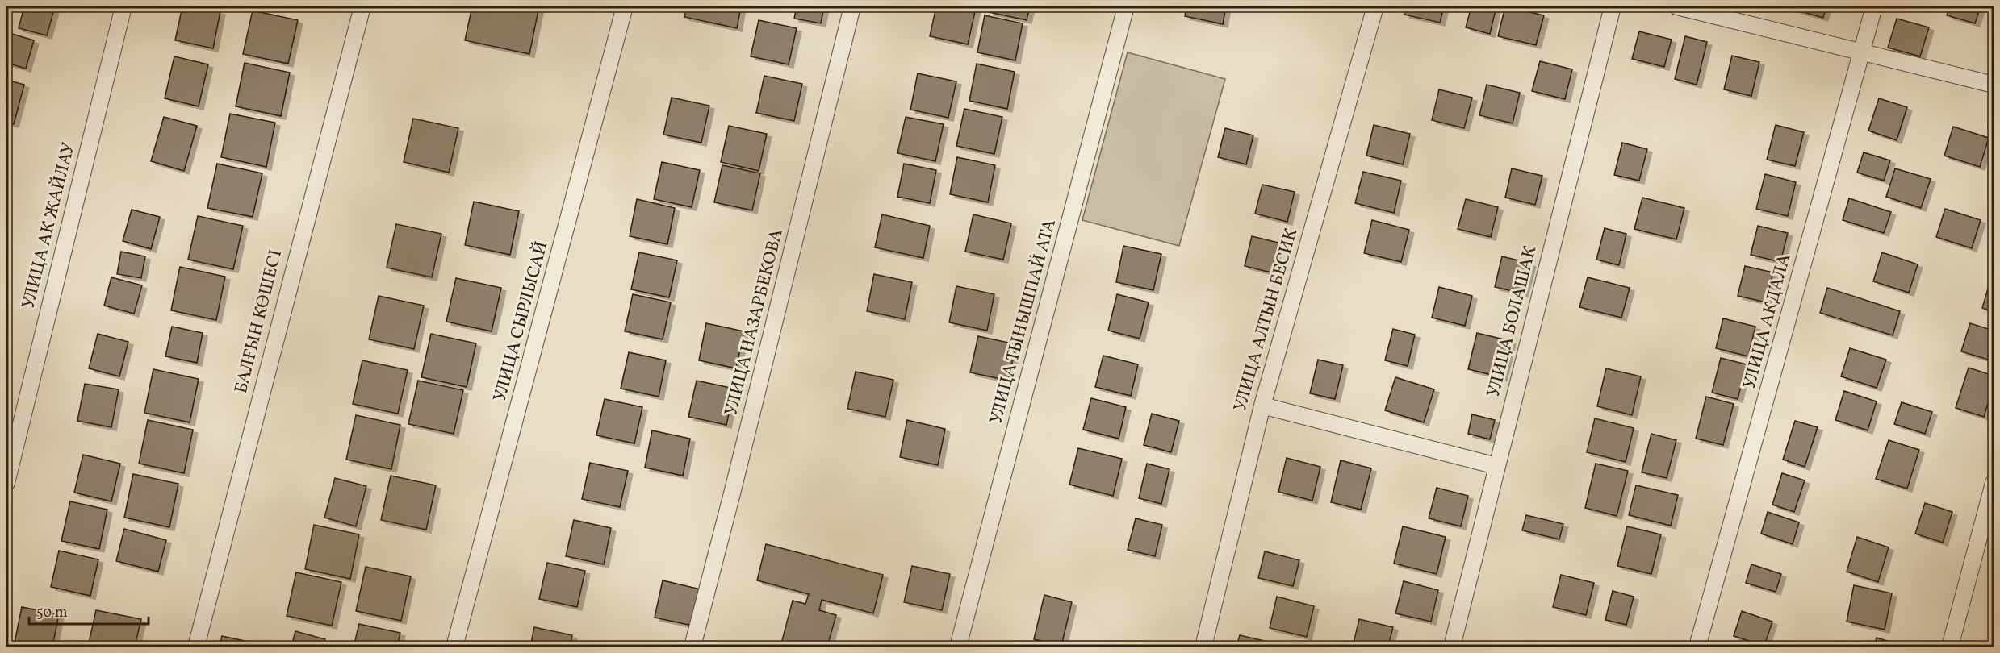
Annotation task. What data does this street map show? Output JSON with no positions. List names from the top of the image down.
{
  "streets": {
    "street": [
      "УЛИЦА АК ЖАЙЛАУ",
      "УЛИЦА АЛТЫН БЕСИК",
      "БАЛҒЫН КӨШЕСІ",
      "УЛИЦА СЫРЛЫСАЙ",
      "УЛИЦА ТЫНЫШПАЙ АТА",
      "УЛИЦА БОЛАШАК",
      "УЛИЦА АКДАЛА",
      "УЛИЦА НАЗАРБЕКОВА"
    ]
  },
  "scale_bar": "50 m"
}
